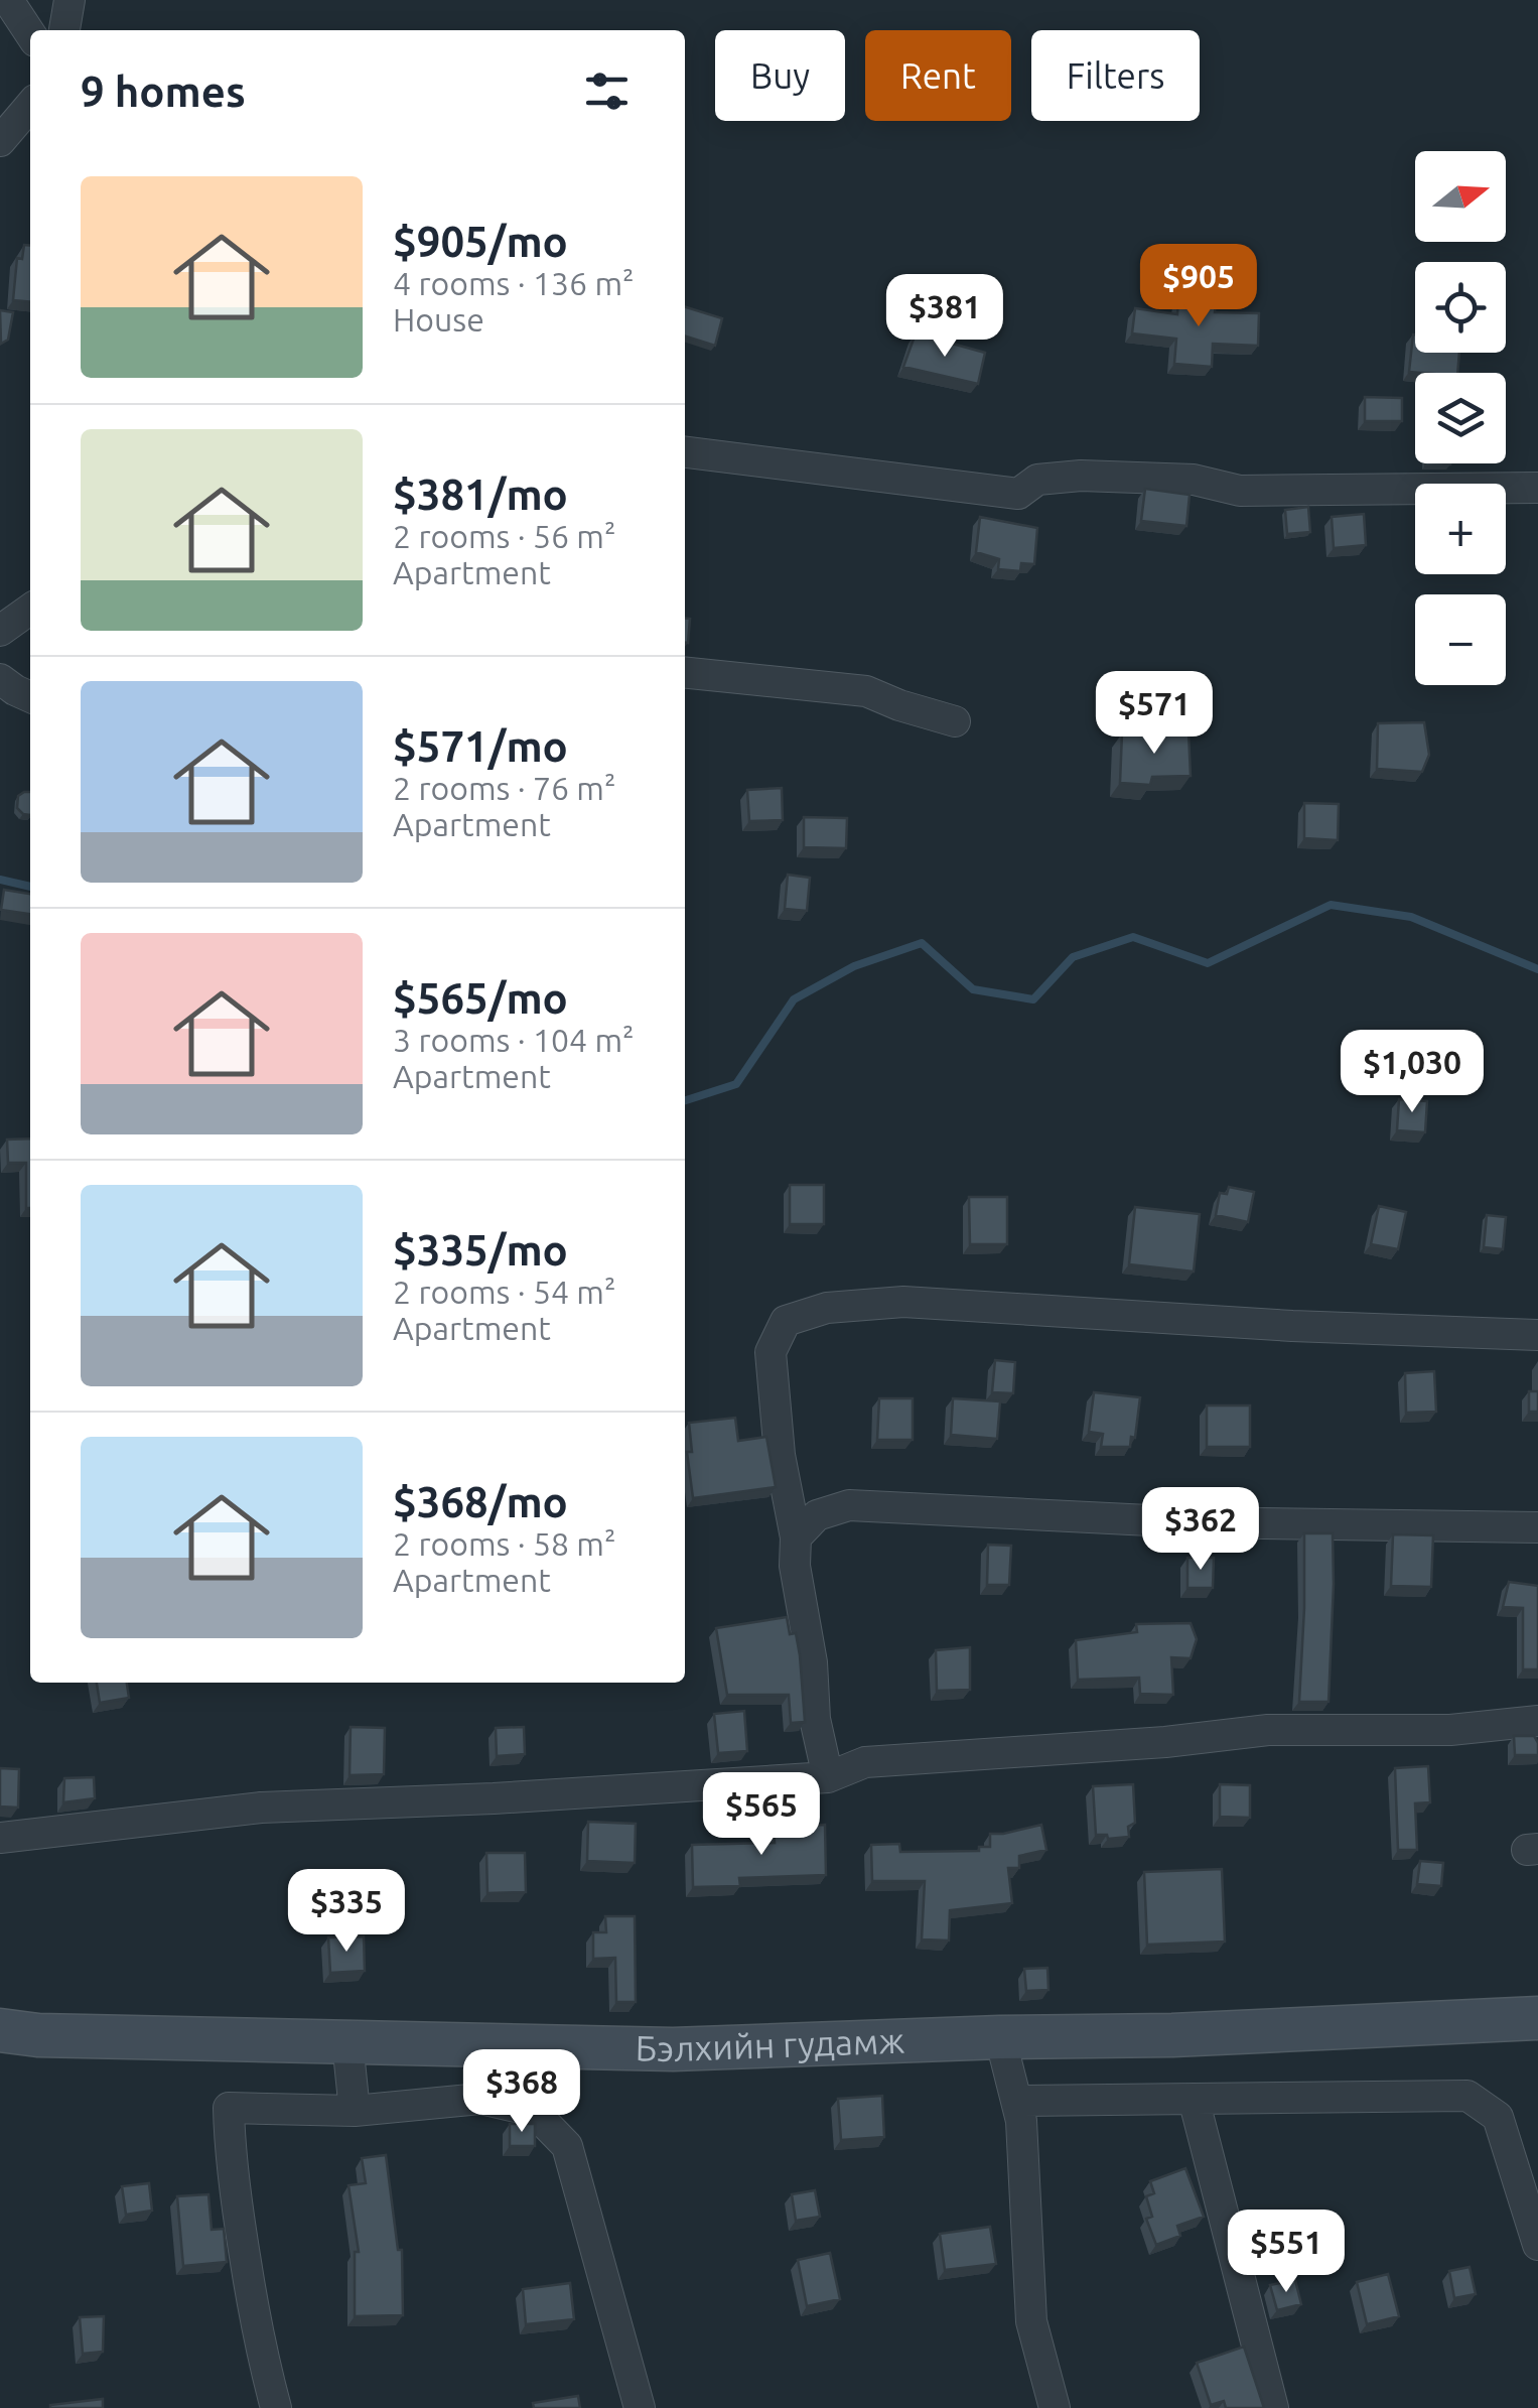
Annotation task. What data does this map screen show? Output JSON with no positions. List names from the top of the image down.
{
  "streets": {
    "main road": ["Бэлхийн гудамж"]
  },
  "north": "right",
  "page": {
    "chip": ["Buy", "Rent", "Filters"],
    "heading": "9 homes",
    "map_buttons": ["+", "−"],
    "list": [
      {
        "name": "$905/mo",
        "note": "4 rooms · 136 m² · House"
      },
      {
        "name": "$381/mo",
        "note": "2 rooms · 56 m² · Apartment"
      },
      {
        "name": "$571/mo",
        "note": "2 rooms · 76 m² · Apartment"
      },
      {
        "name": "$565/mo",
        "note": "3 rooms · 104 m² · Apartment"
      },
      {
        "name": "$335/mo",
        "note": "2 rooms · 54 m² · Apartment"
      },
      {
        "name": "$368/mo",
        "note": "2 rooms · 58 m² · Apartment"
      }
    ],
    "price": [
      "$905",
      "$381",
      "$571",
      "$1,030",
      "$362",
      "$565",
      "$335",
      "$368",
      "$551"
    ]
  }
}
